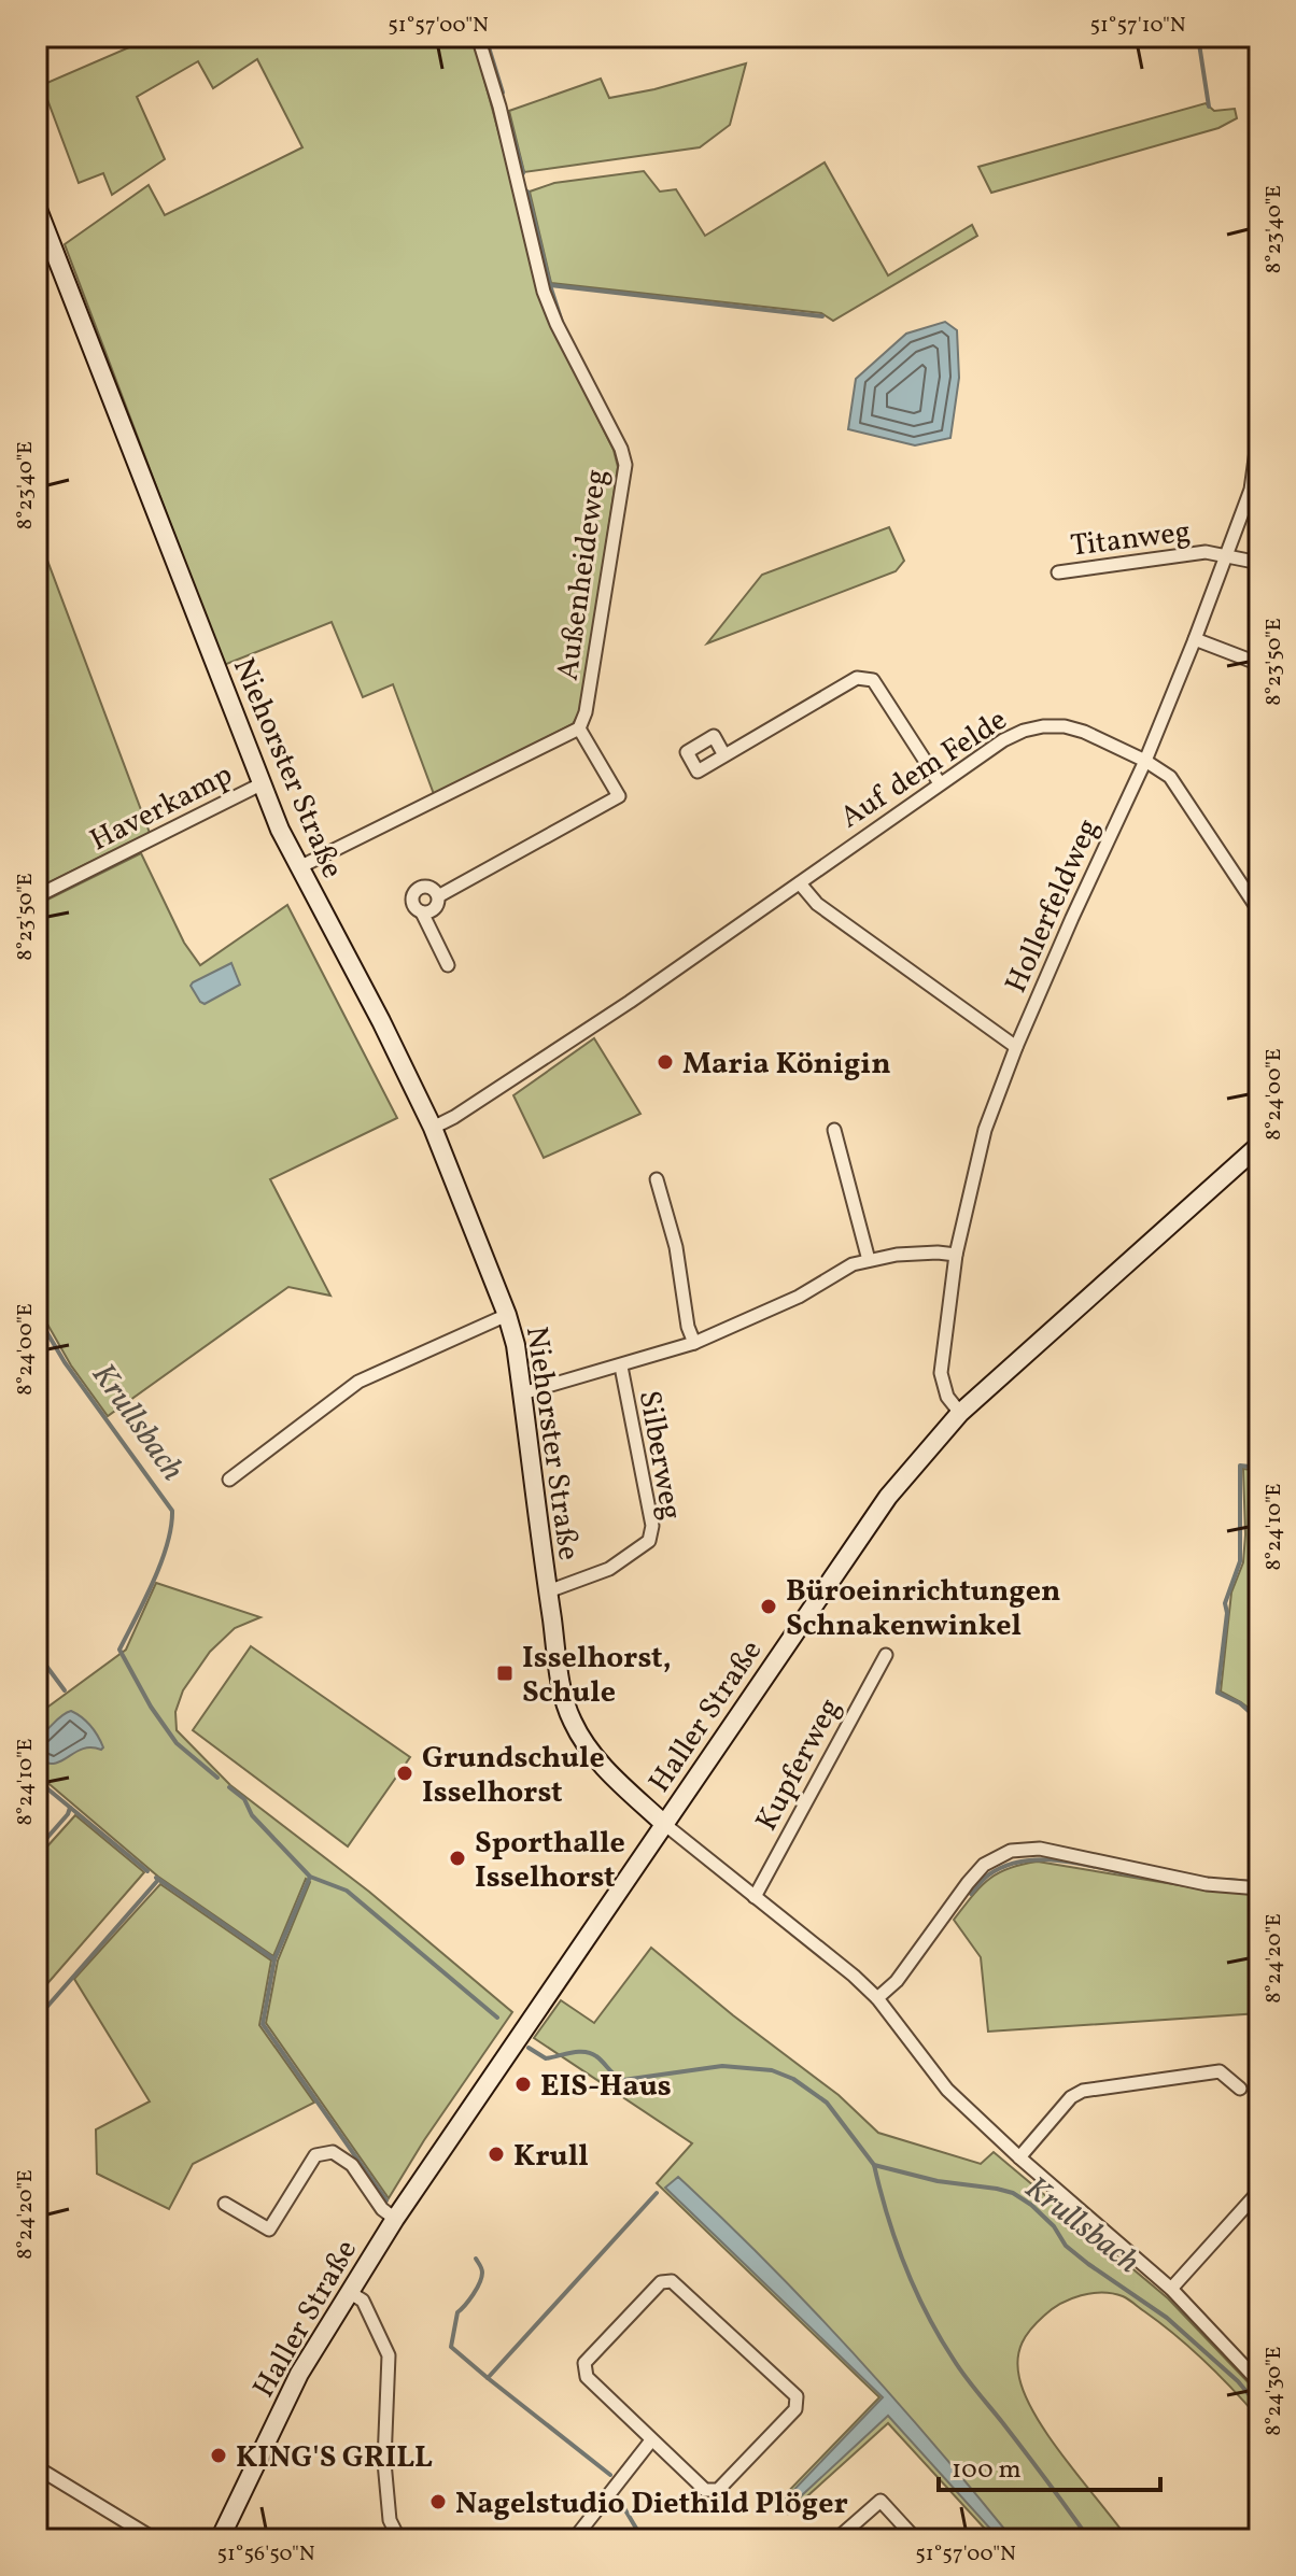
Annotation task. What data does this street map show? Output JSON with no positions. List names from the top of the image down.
{
  "streets": {
    "street": [
      "Titanweg",
      "Außenheideweg",
      "Niehorster Straße",
      "Auf dem Felde",
      "Haverkamp",
      "Hollerfeldweg",
      "Silberweg",
      "Haller Straße",
      "Kupferweg"
    ]
  },
  "crossings": [
    ["Titanweg", "Hollerfeldweg"],
    ["Niehorster Straße", "Auf dem Felde"],
    ["Niehorster Straße", "Haverkamp"],
    ["Niehorster Straße", "Silberweg"],
    ["Niehorster Straße", "Haller Straße"],
    ["Niehorster Straße", "Kupferweg"],
    ["Auf dem Felde", "Hollerfeldweg"],
    ["Hollerfeldweg", "Silberweg"],
    ["Hollerfeldweg", "Haller Straße"]
  ],
  "water": ["Krullsbach"],
  "places": {
    "other": [
      "Maria Königin",
      "Büroeinrichtungen Schnakenwinkel",
      "Grundschule Isselhorst",
      "Sporthalle Isselhorst",
      "EIS-Haus",
      "Krull",
      "KING'S GRILL",
      "Nagelstudio Diethild Plöger"
    ],
    "transit": ["Isselhorst, Schule"]
  },
  "scale_bar": "100 m",
  "coordinates": [
    "51°57'00\"N",
    "51°57'10\"N",
    "8°23'40\"E",
    "8°23'50\"E",
    "8°24'00\"E",
    "8°24'10\"E",
    "8°24'20\"E",
    "8°24'30\"E",
    "51°56'50\"N"
  ]
}
